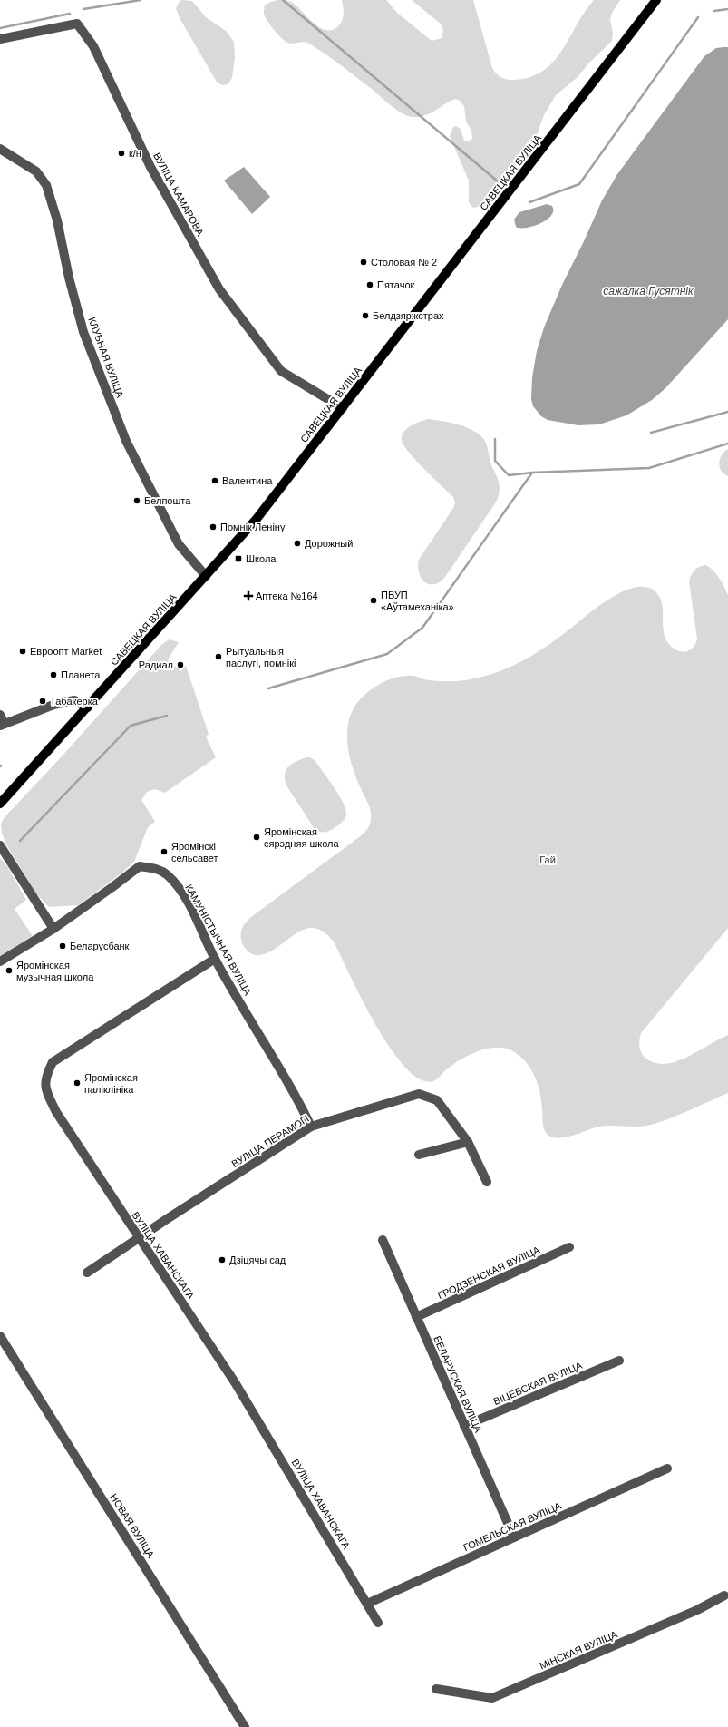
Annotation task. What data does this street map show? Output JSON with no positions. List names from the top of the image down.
{
  "streets": {
    "main road": ["САВЕЦКАЯ ВУЛІЦА"],
    "street": [
      "ВУЛІЦА КАМАРОВА",
      "КЛУБНАЯ ВУЛІЦА",
      "КАМУНІСТЫЧНАЯ ВУЛІЦА",
      "ВУЛІЦА ПЕРАМОГІ",
      "ВУЛІЦА ХАВАНСКАГА",
      "ГРОДЗЕНСКАЯ ВУЛІЦА",
      "ВІЦЕБСКАЯ ВУЛІЦА",
      "БЕЛАРУСКАЯ ВУЛІЦА",
      "НОВАЯ ВУЛІЦА",
      "ГОМЕЛЬСКАЯ ВУЛІЦА",
      "МІНСКАЯ ВУЛІЦА"
    ]
  },
  "crossings": [
    ["САВЕЦКАЯ ВУЛІЦА", "ВУЛІЦА КАМАРОВА"],
    ["САВЕЦКАЯ ВУЛІЦА", "КЛУБНАЯ ВУЛІЦА"],
    ["КАМУНІСТЫЧНАЯ ВУЛІЦА", "ВУЛІЦА ПЕРАМОГІ"],
    ["КАМУНІСТЫЧНАЯ ВУЛІЦА", "ВУЛІЦА ХАВАНСКАГА"],
    ["ВУЛІЦА ПЕРАМОГІ", "ВУЛІЦА ХАВАНСКАГА"],
    ["ВУЛІЦА ХАВАНСКАГА", "ГОМЕЛЬСКАЯ ВУЛІЦА"],
    ["ГРОДЗЕНСКАЯ ВУЛІЦА", "БЕЛАРУСКАЯ ВУЛІЦА"],
    ["ВІЦЕБСКАЯ ВУЛІЦА", "БЕЛАРУСКАЯ ВУЛІЦА"],
    ["БЕЛАРУСКАЯ ВУЛІЦА", "ГОМЕЛЬСКАЯ ВУЛІЦА"]
  ],
  "water": ["сажалка Гусятнік"],
  "parks": ["Гай"],
  "places": {
    "other": [
      "к/н",
      "Столовая № 2",
      "Пятачок",
      "Белдзяржстрах",
      "Валентина",
      "Белпошта",
      "Помнік Леніну",
      "Дорожный",
      "ПВУП «Аўтамеханіка»",
      "Евроопт Market",
      "Рытуальныя паслугі, помнікі",
      "Радиал",
      "Планета",
      "Табакерка",
      "Яромінская сярэдняя школа",
      "Яромінскі сельсавет",
      "Беларусбанк",
      "Яромінская музычная школа",
      "Яромінская паліклініка",
      "Дзіцячы сад"
    ],
    "transit": ["Школа"],
    "health": ["Аптека №164"]
  }
}
